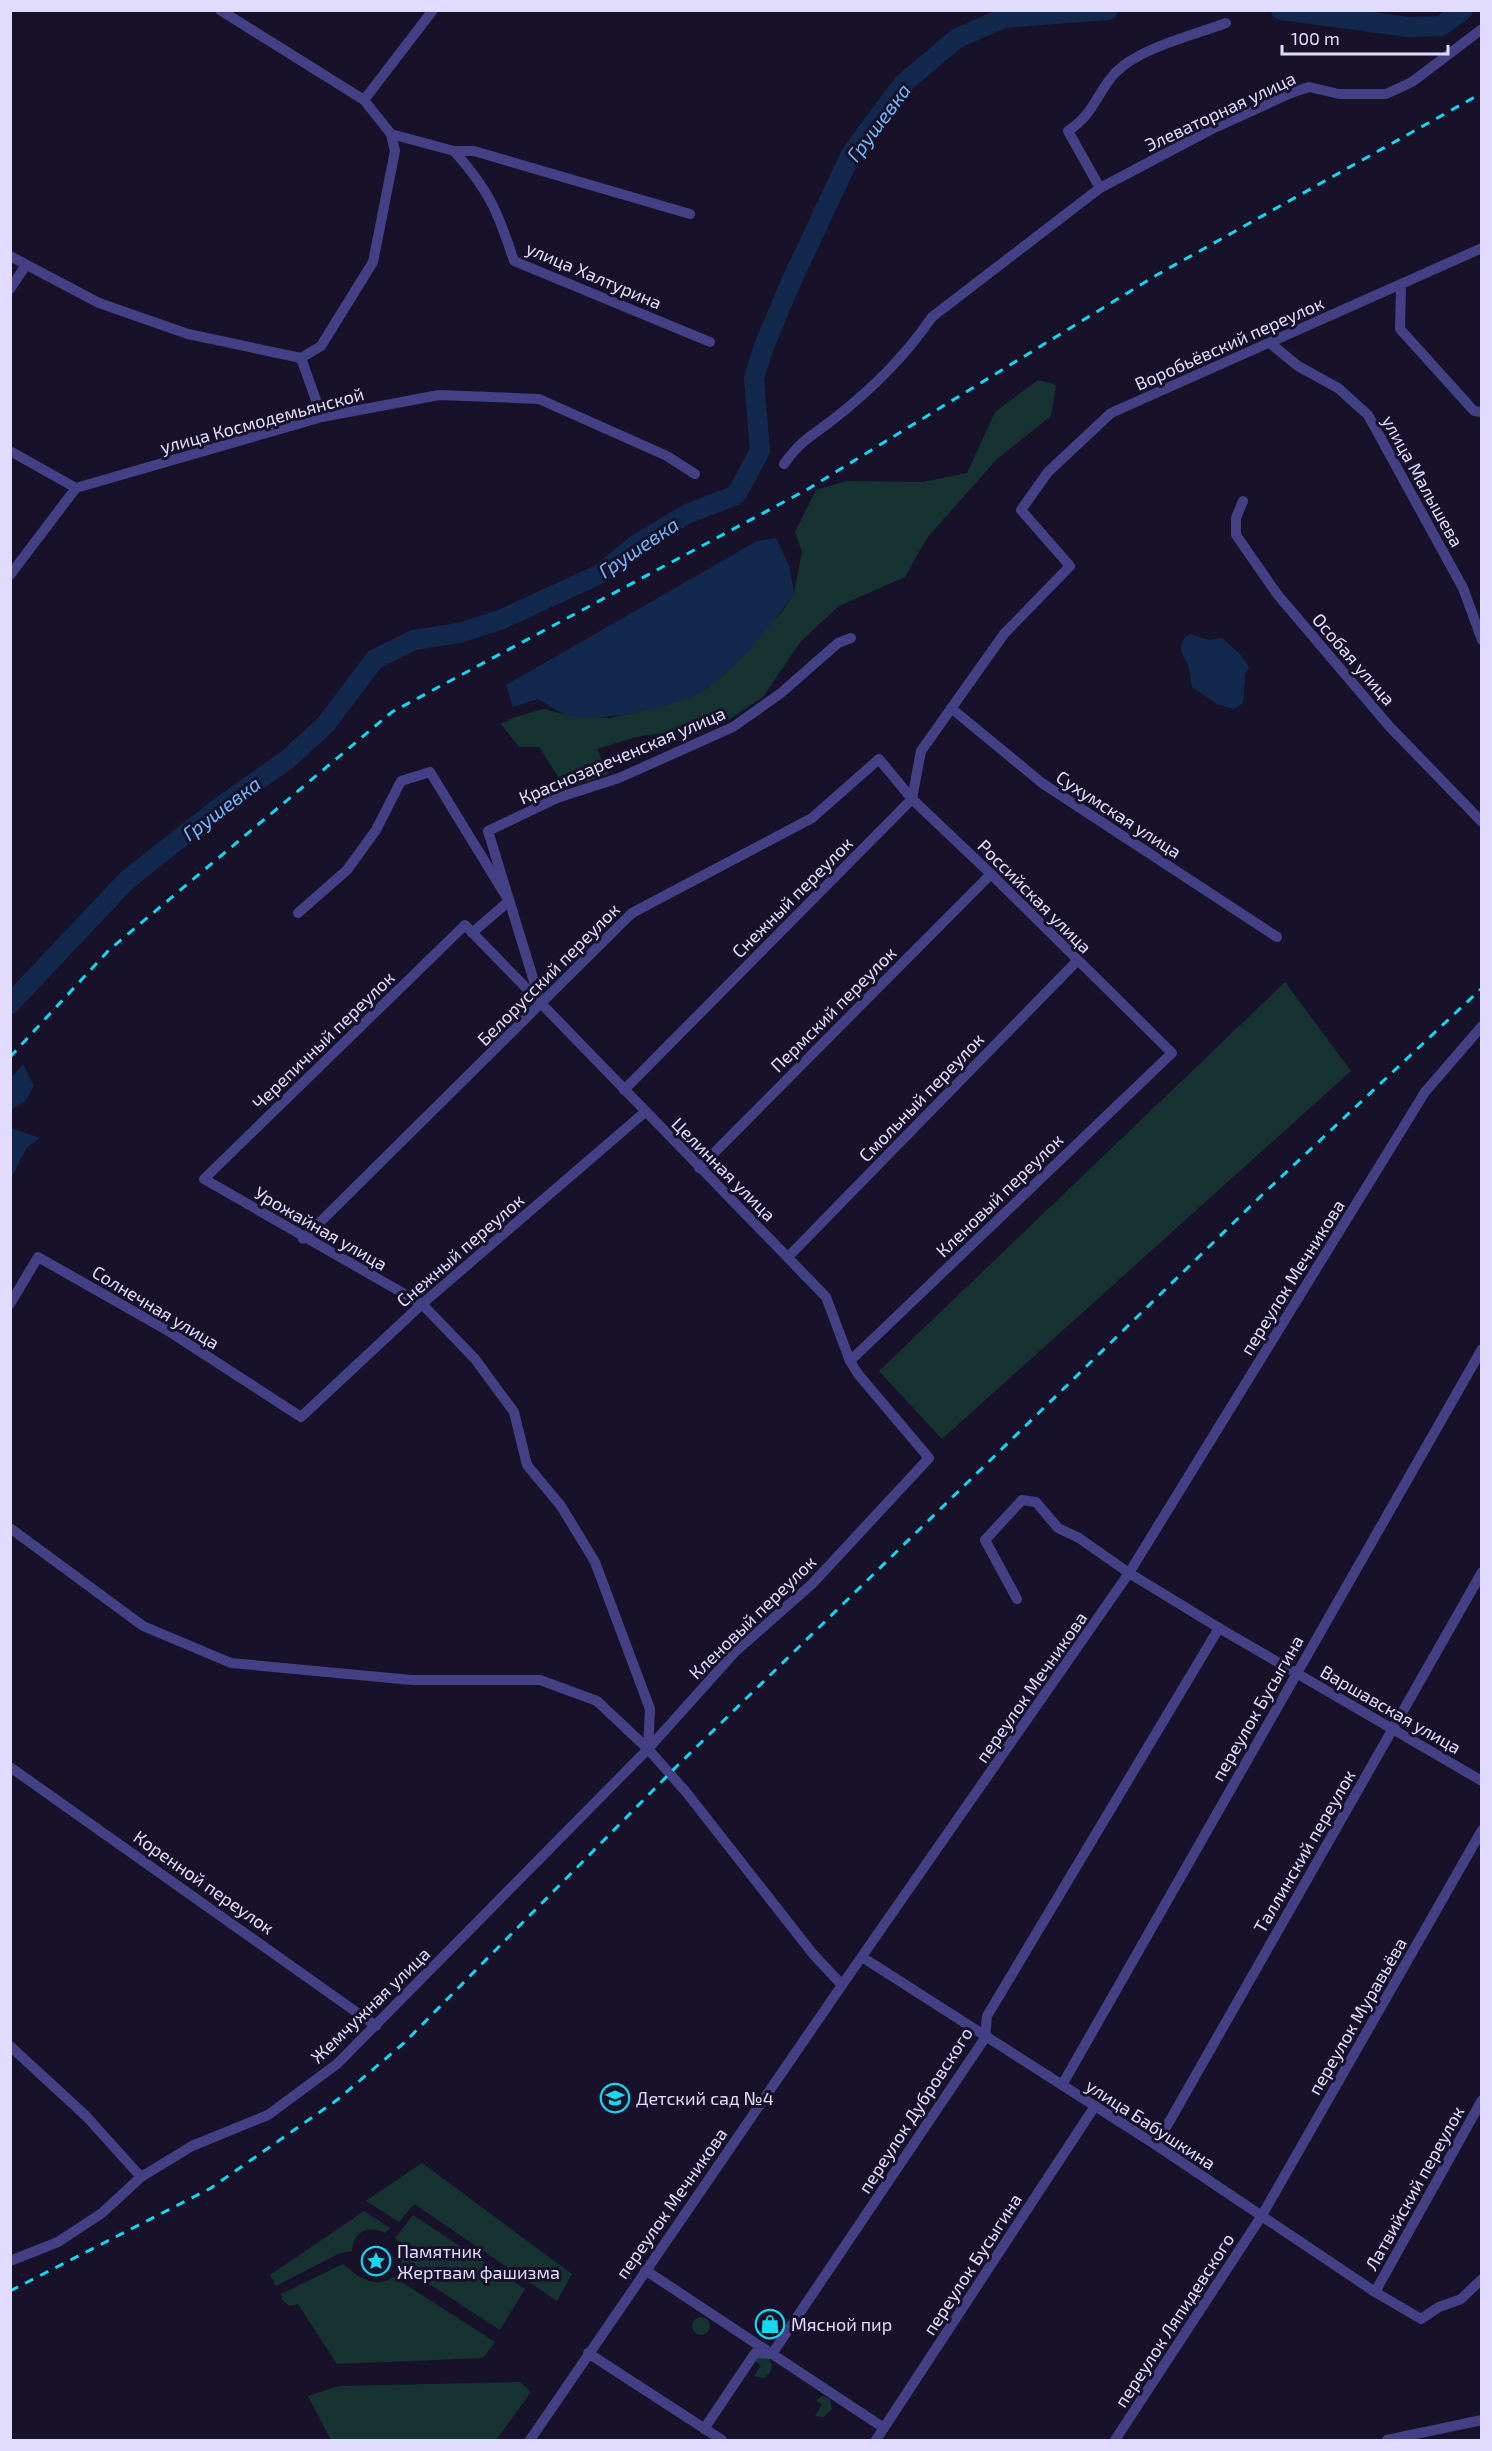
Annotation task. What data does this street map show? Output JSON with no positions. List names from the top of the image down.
{
  "streets": {
    "street": [
      "Элеваторная улица",
      "улица Халтурина",
      "Воробьёвский переулок",
      "улица Космодемьянской",
      "улица Малышева",
      "Особая улица",
      "Краснозареченская улица",
      "Сухумская улица",
      "Российская улица",
      "Снежный переулок",
      "Белорусский переулок",
      "Пермский переулок",
      "Черепичный переулок",
      "Смольный переулок",
      "Целинная улица",
      "Кленовый переулок",
      "Урожайная улица",
      "переулок Мечникова",
      "Солнечная улица",
      "переулок Бусыгина",
      "Варшавская улица",
      "Таллинский переулок",
      "Коренной переулок",
      "Жемчужная улица",
      "переулок Муравьёва",
      "переулок Дубровского",
      "улица Бабушкина",
      "Латвийский переулок",
      "переулок Ляпидевского"
    ]
  },
  "crossings": [
    ["Воробьёвский переулок", "улица Малышева"],
    ["Воробьёвский переулок", "Сухумская улица"],
    ["Краснозареченская улица", "Белорусский переулок"],
    ["Краснозареченская улица", "Целинная улица"],
    ["Российская улица", "Снежный переулок"],
    ["Российская улица", "Белорусский переулок"],
    ["Российская улица", "Пермский переулок"],
    ["Российская улица", "Смольный переулок"],
    ["Российская улица", "Кленовый переулок"],
    ["Снежный переулок", "Целинная улица"],
    ["Снежный переулок", "Урожайная улица"],
    ["Снежный переулок", "Солнечная улица"],
    ["Белорусский переулок", "Целинная улица"],
    ["Белорусский переулок", "Урожайная улица"],
    ["Пермский переулок", "Целинная улица"],
    ["Черепичный переулок", "Целинная улица"],
    ["Черепичный переулок", "Урожайная улица"],
    ["Смольный переулок", "Целинная улица"],
    ["Целинная улица", "Кленовый переулок"],
    ["Кленовый переулок", "Урожайная улица"],
    ["Кленовый переулок", "Жемчужная улица"],
    ["Урожайная улица", "Жемчужная улица"],
    ["переулок Мечникова", "Варшавская улица"],
    ["переулок Мечникова", "улица Бабушкина"],
    ["переулок Бусыгина", "Варшавская улица"],
    ["переулок Бусыгина", "улица Бабушкина"],
    ["Варшавская улица", "Таллинский переулок"],
    ["Варшавская улица", "переулок Дубровского"],
    ["Таллинский переулок", "улица Бабушкина"],
    ["Коренной переулок", "Жемчужная улица"],
    ["переулок Муравьёва", "улица Бабушкина"],
    ["переулок Муравьёва", "переулок Ляпидевского"],
    ["переулок Дубровского", "улица Бабушкина"],
    ["улица Бабушкина", "Латвийский переулок"],
    ["улица Бабушкина", "переулок Ляпидевского"]
  ],
  "water": ["Грушевка"],
  "places": {
    "school or university": ["Детский сад №4"],
    "place": ["Памятник Жертвам фашизма"],
    "shop": ["Мясной пир"]
  },
  "scale_bar": "100 m"
}
